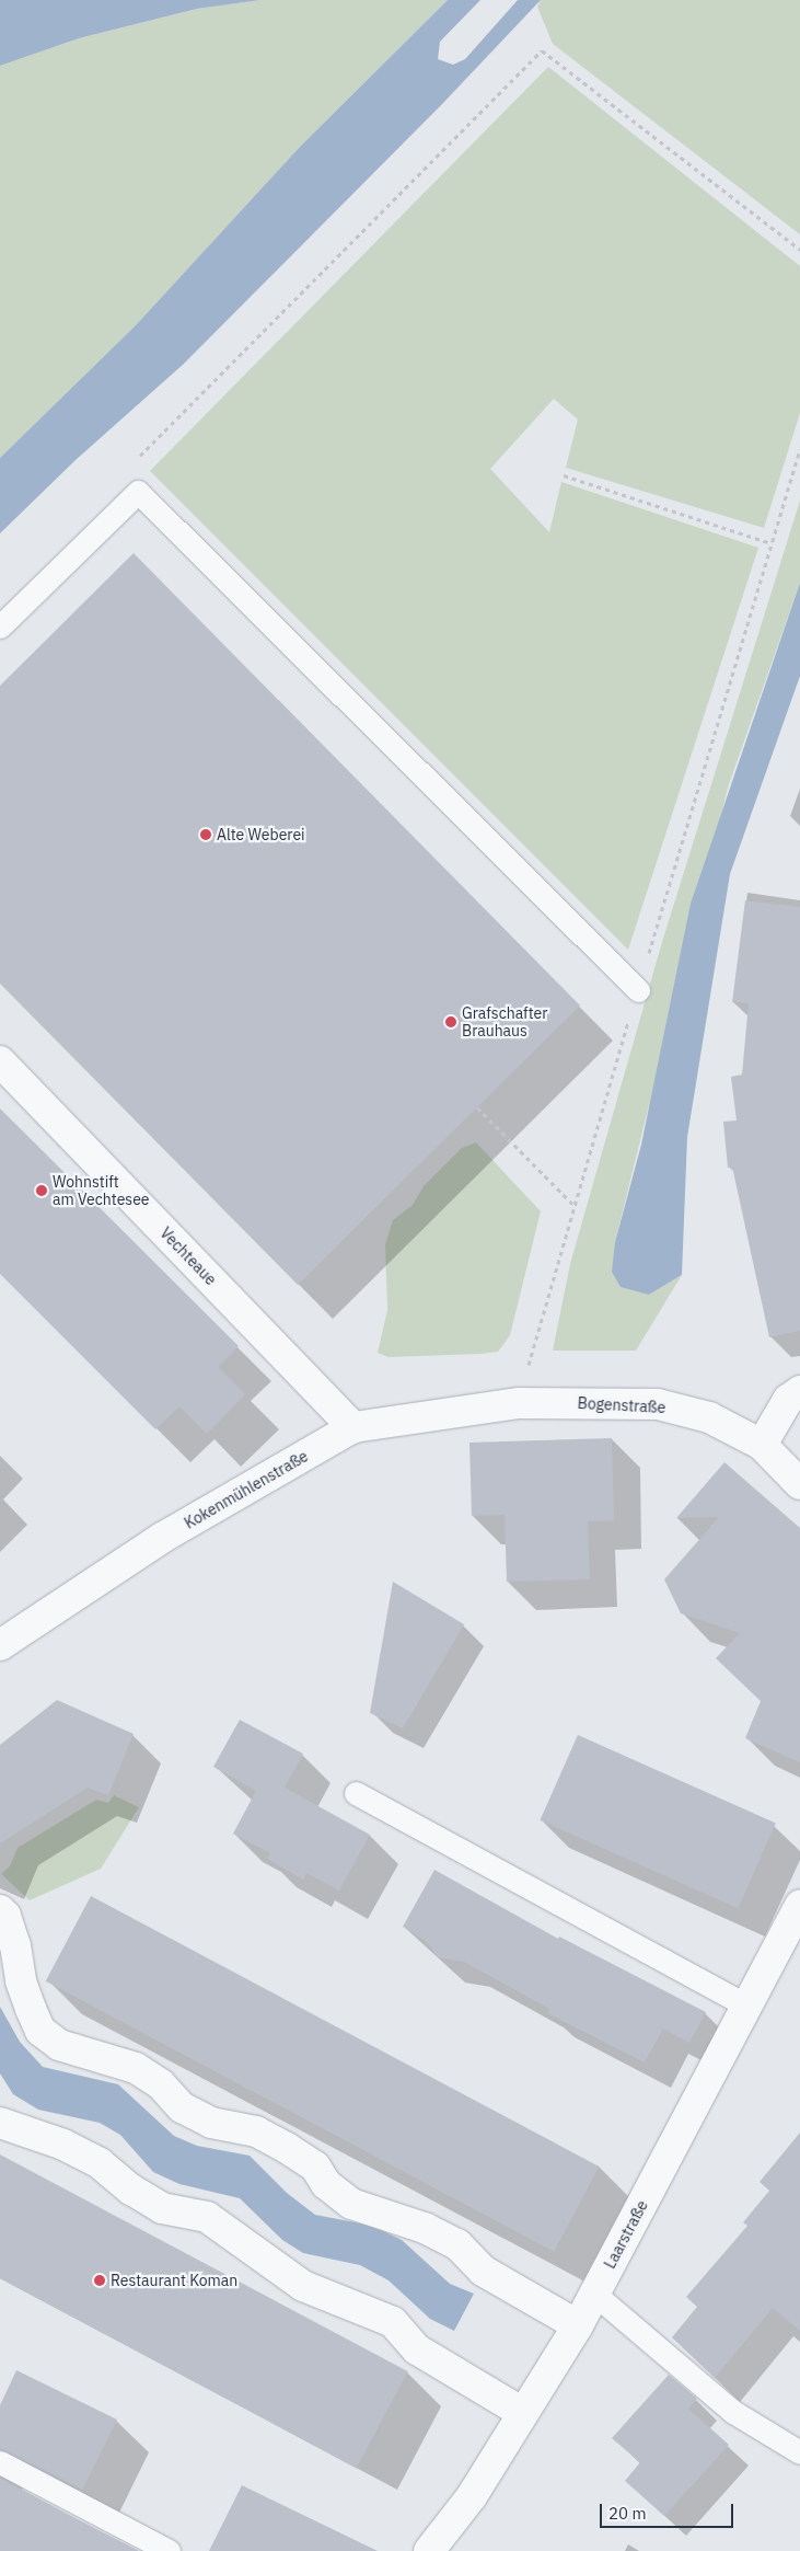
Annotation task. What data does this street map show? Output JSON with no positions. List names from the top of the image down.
{
  "streets": {
    "street": [
      "Vechteaue",
      "Bogenstraße",
      "Kokenmühlenstraße",
      "Laarstraße"
    ]
  },
  "crossings": [
    ["Vechteaue", "Kokenmühlenstraße"],
    ["Bogenstraße", "Kokenmühlenstraße"]
  ],
  "places": [
    "Alte Weberei",
    "Grafschafter Brauhaus",
    "Wohnstift am Vechtesee",
    "Restaurant Koman"
  ],
  "scale_bar": "20 m"
}
